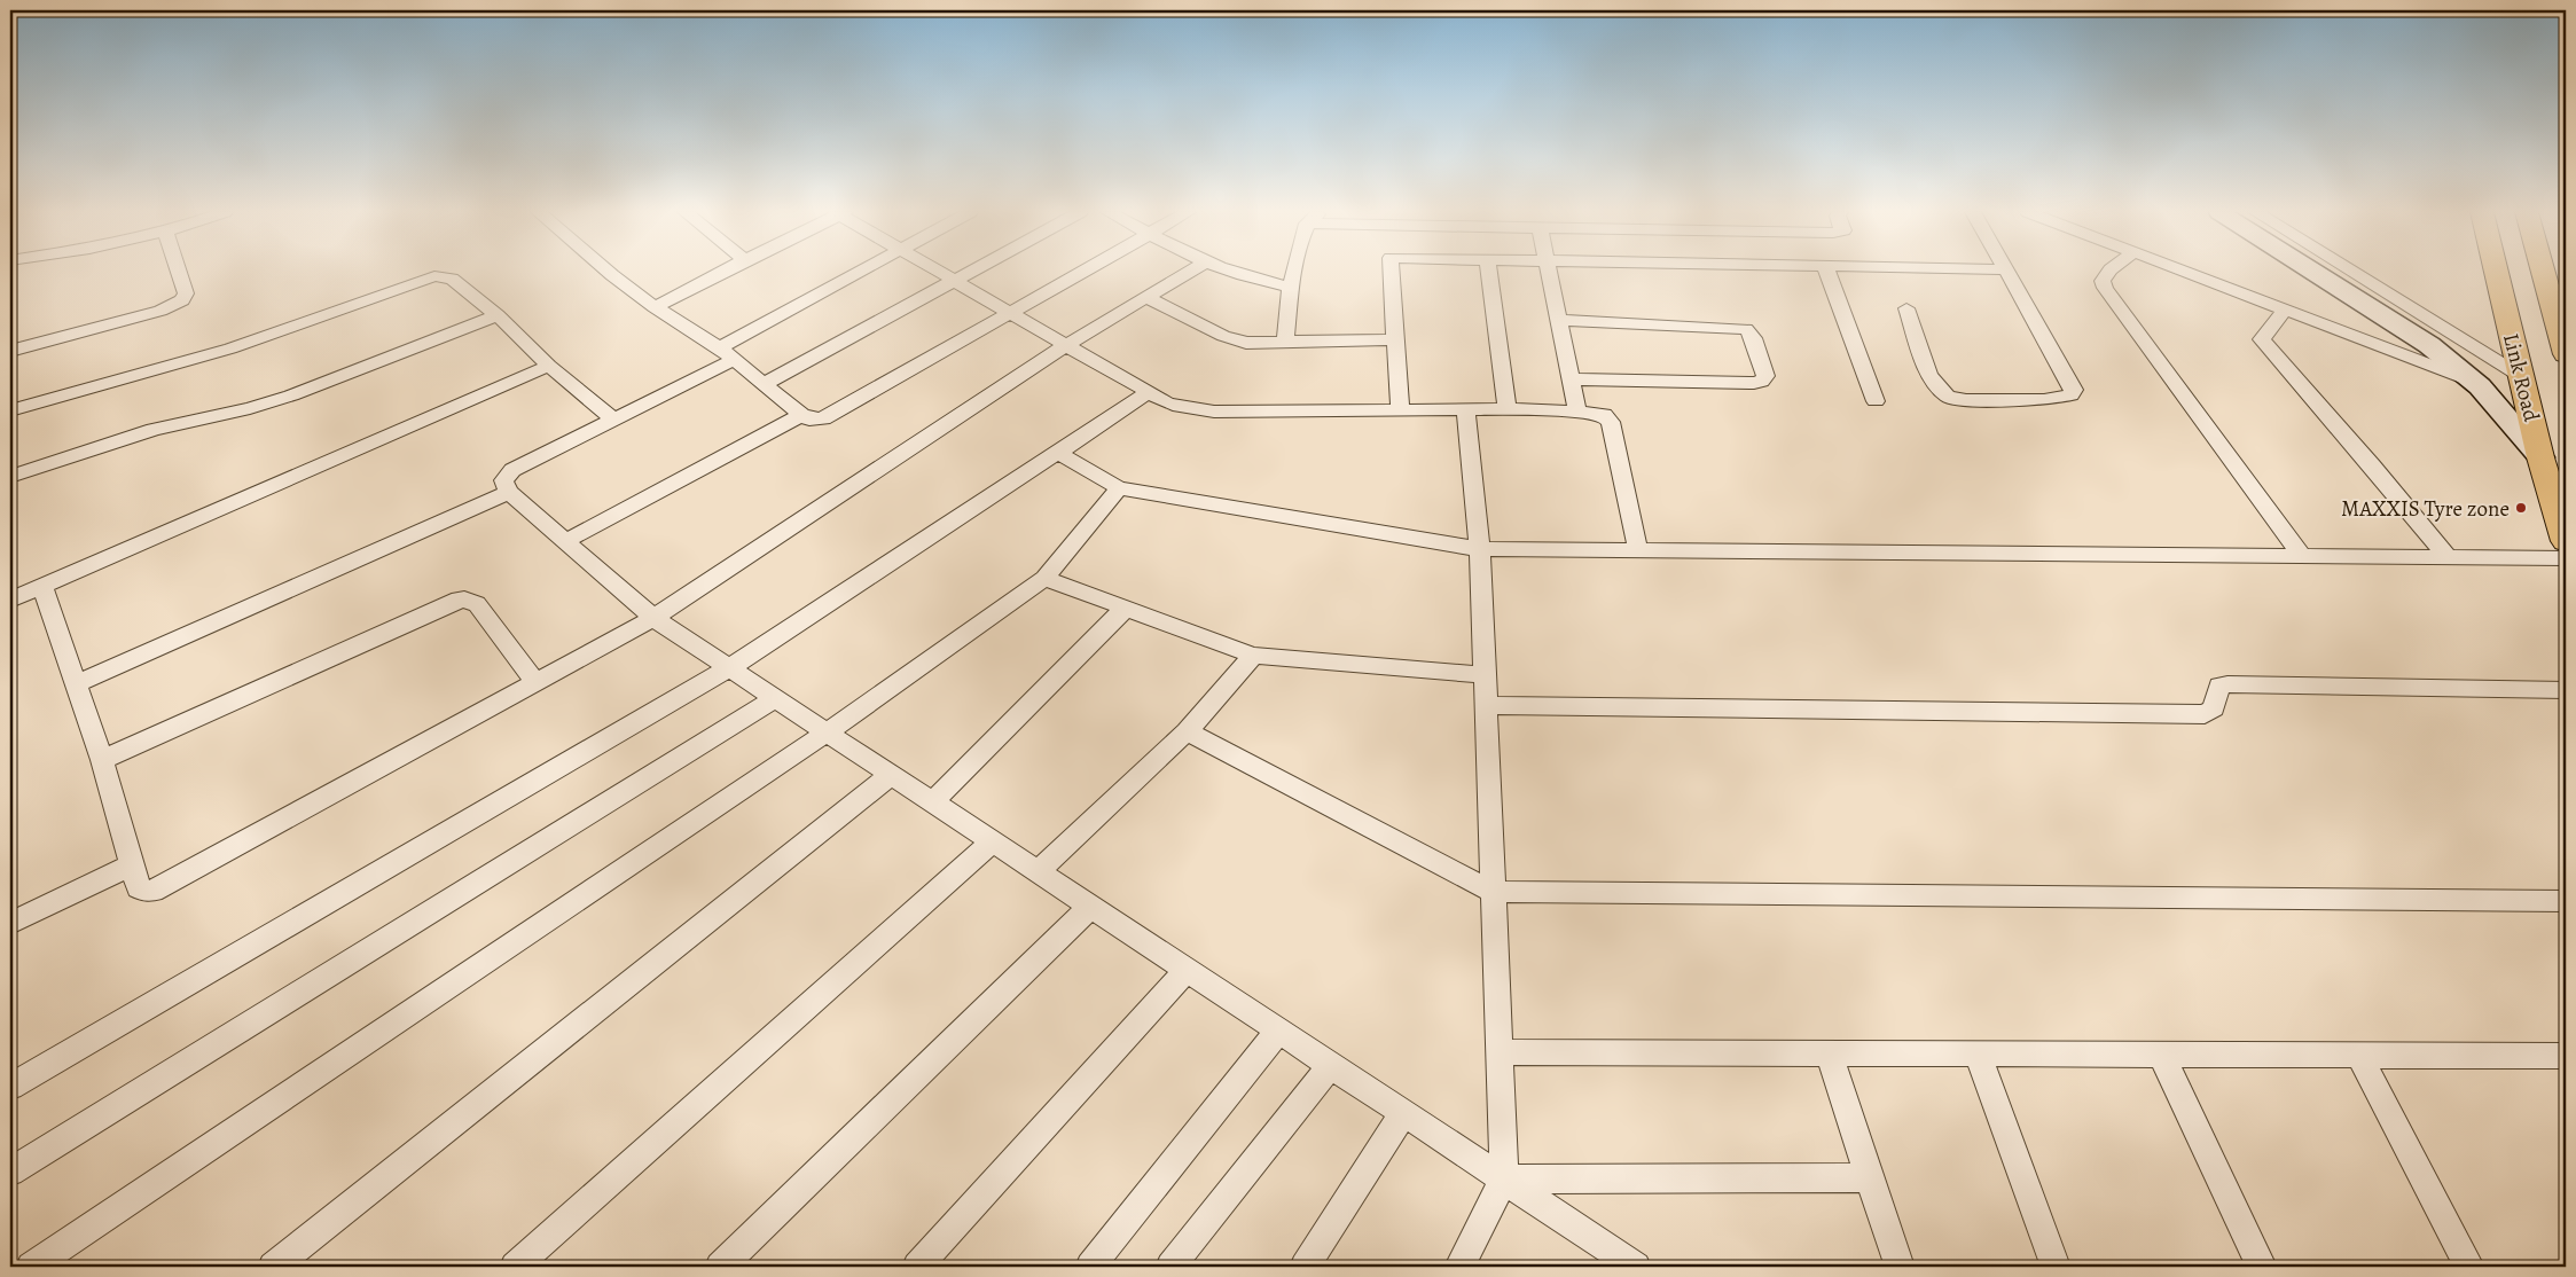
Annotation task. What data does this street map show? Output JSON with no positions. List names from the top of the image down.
{
  "streets": {
    "main road": ["Link Road"]
  },
  "places": ["MAXXIS Tyre zone"]
}
